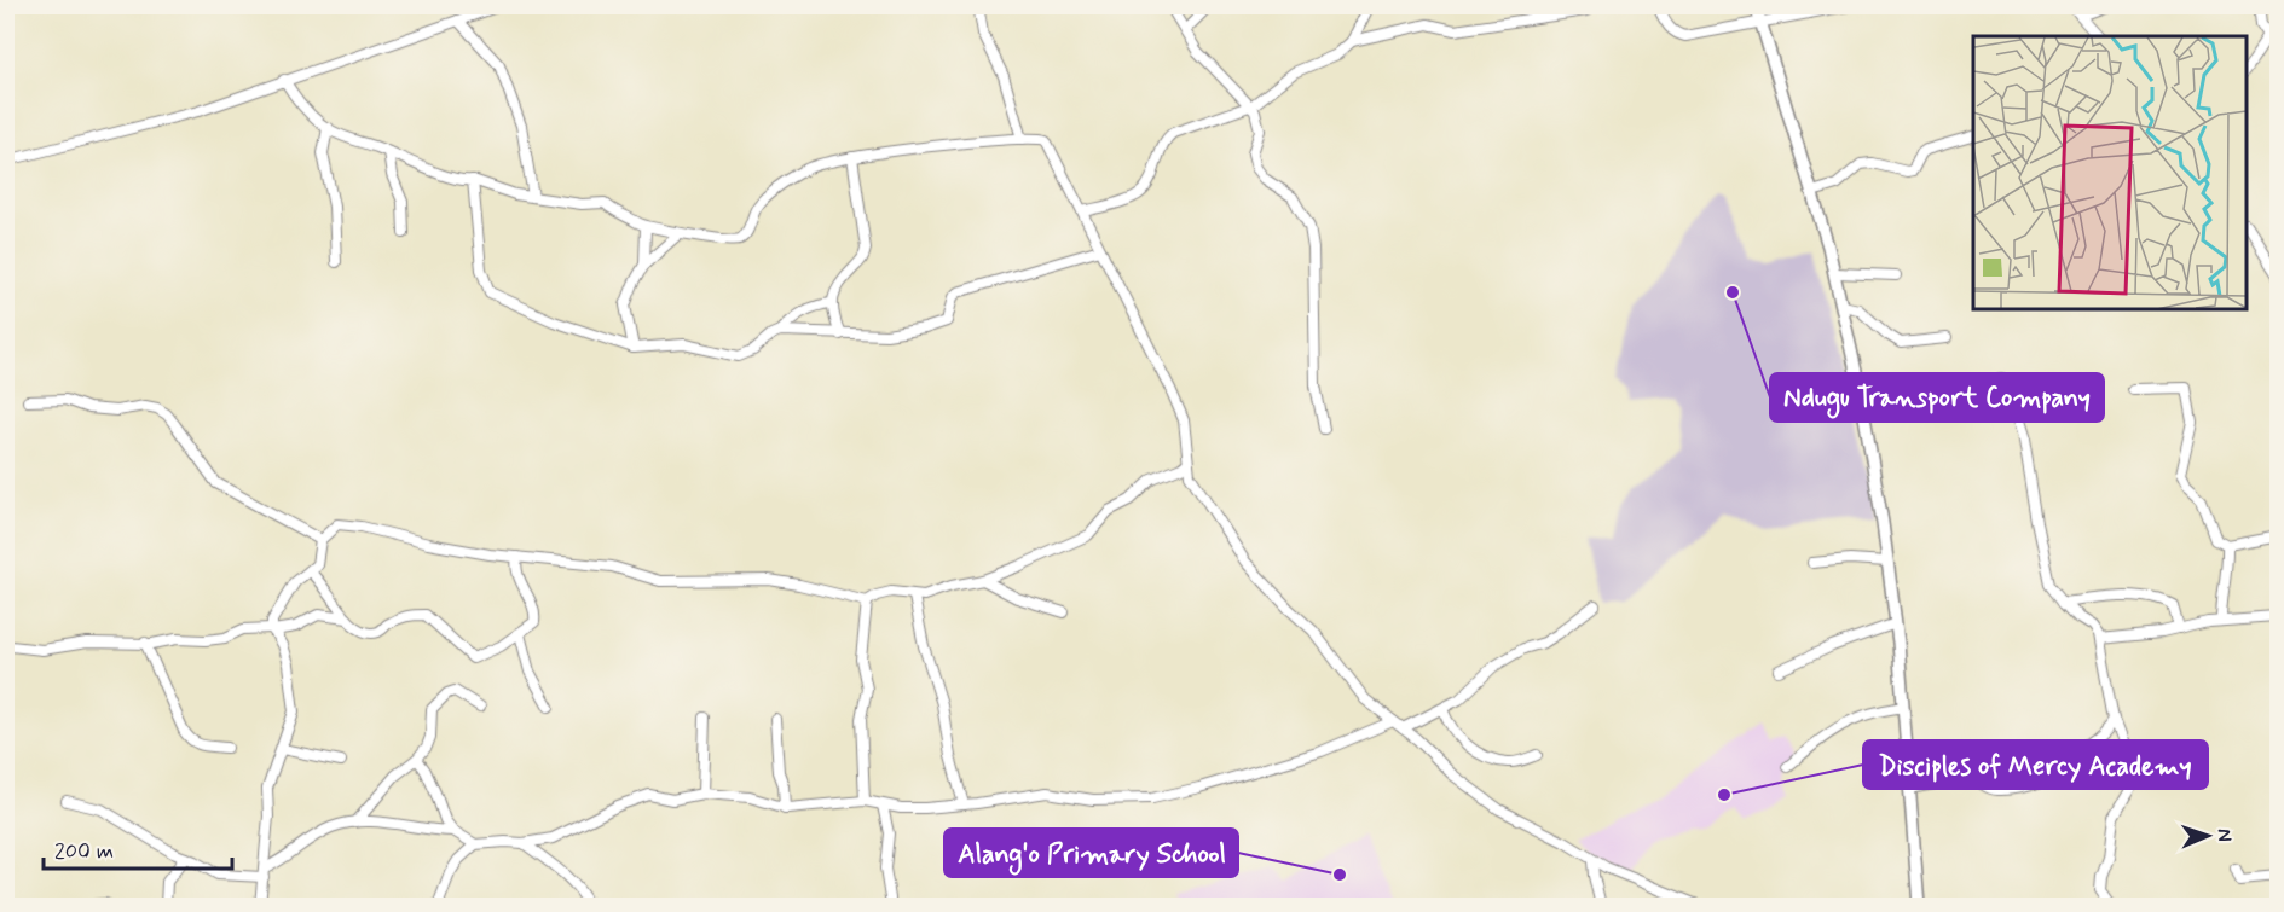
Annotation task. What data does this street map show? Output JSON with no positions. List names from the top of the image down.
{
  "places": ["Ndugu Transport Company", "Disciples of Mercy Academy", "Alang'o Primary School"],
  "scale_bar": "200 m",
  "north": "right"
}
